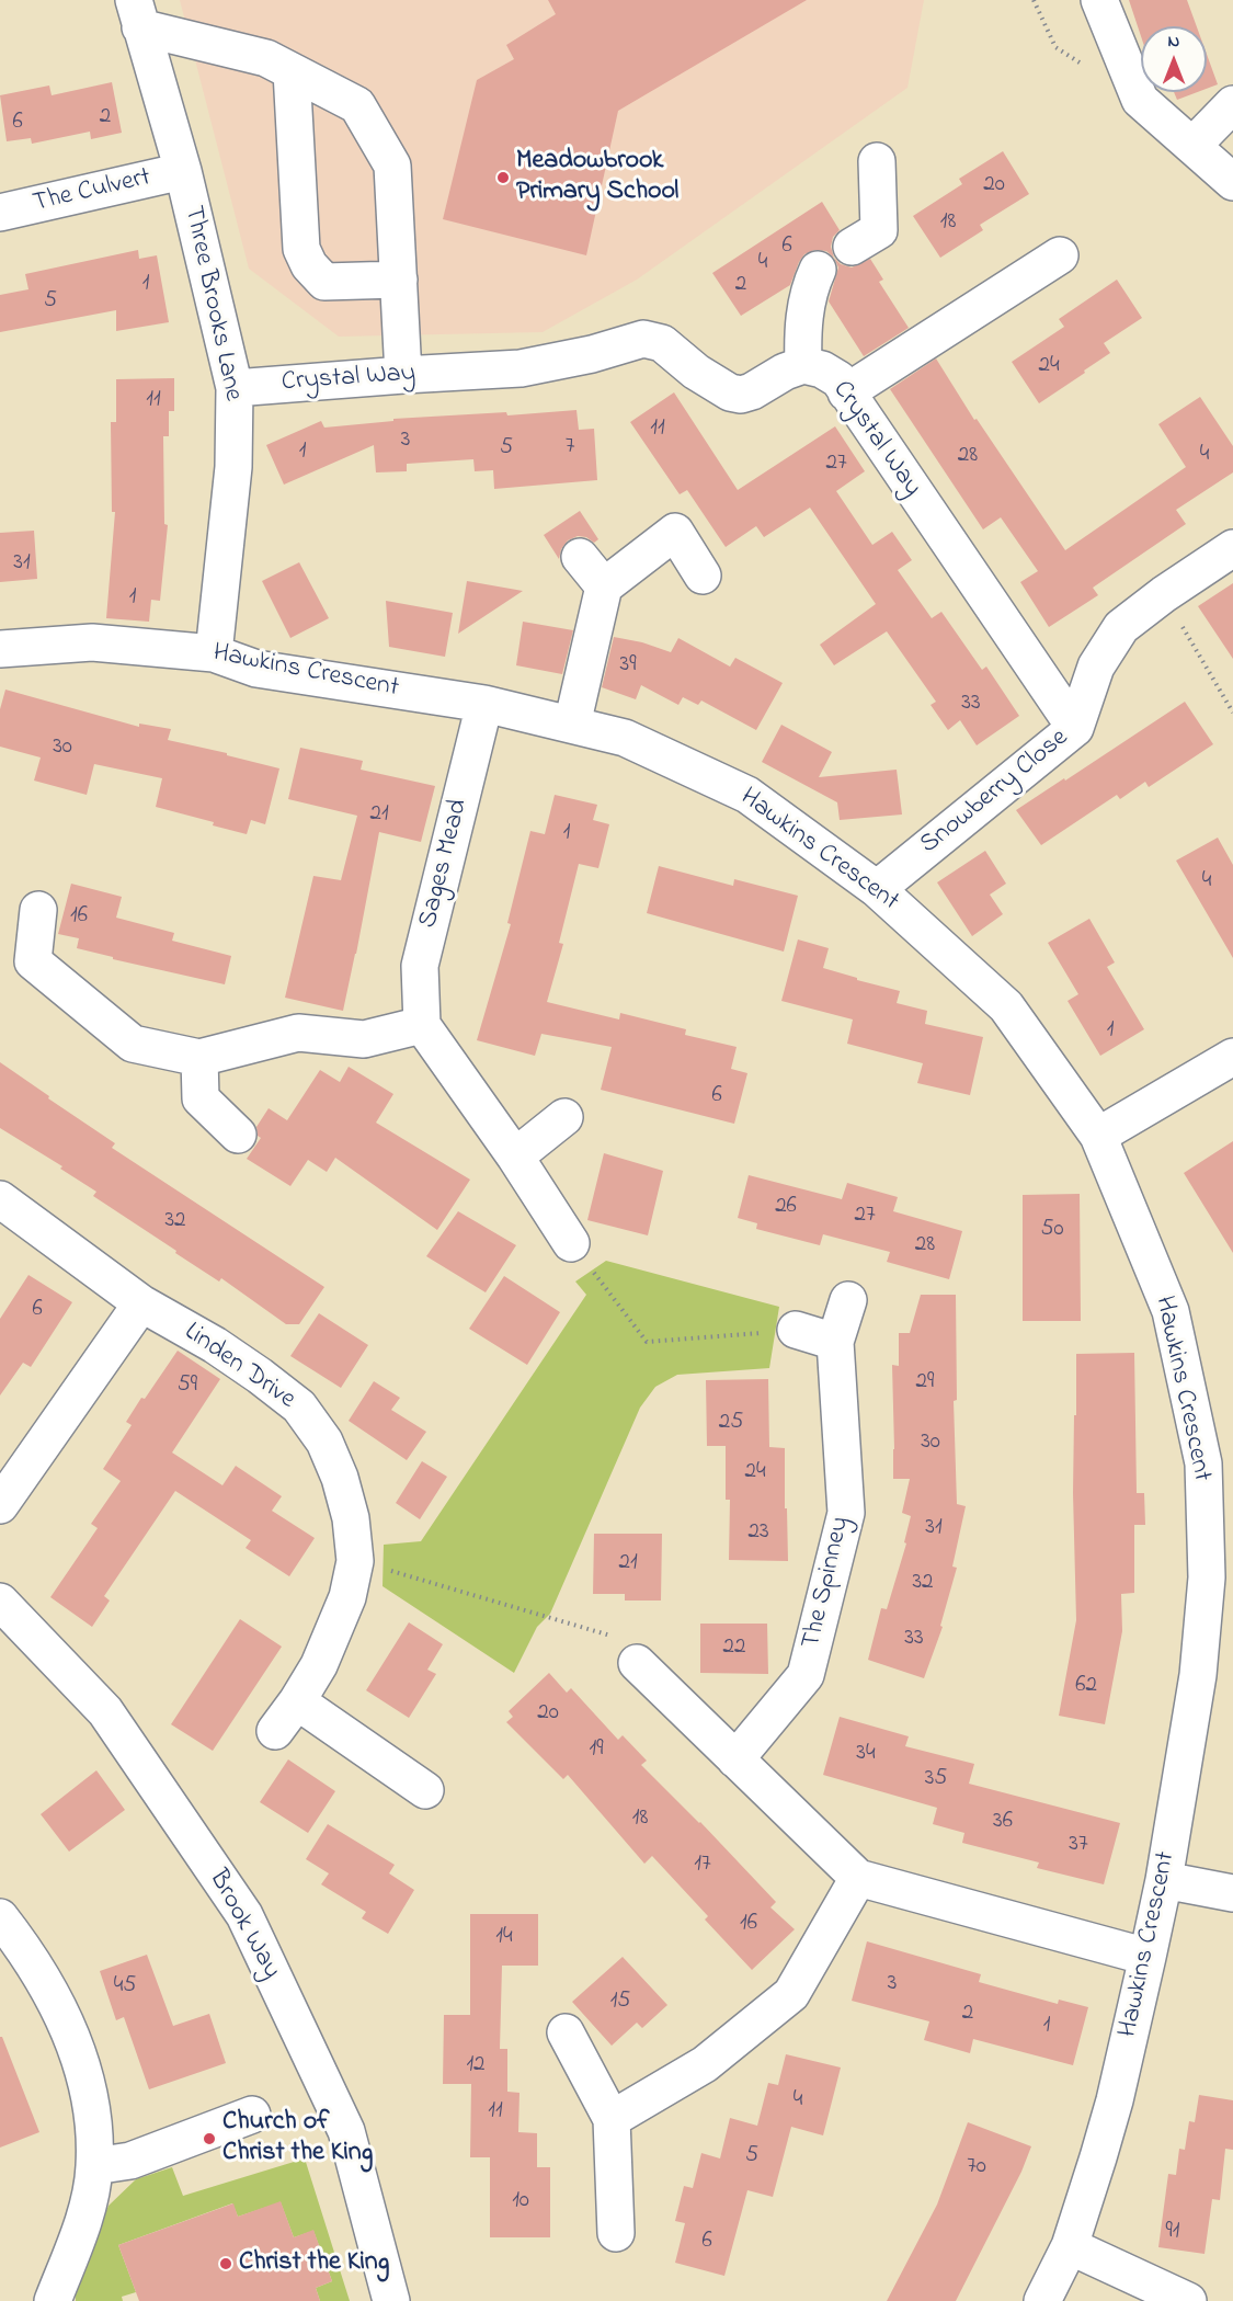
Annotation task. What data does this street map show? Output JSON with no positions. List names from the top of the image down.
{
  "streets": {
    "street": [
      "The Culvert",
      "Three Brooks Lane",
      "Crystal Way",
      "Hawkins Crescent",
      "Snowberry Close",
      "Sages Mead",
      "Linden Drive",
      "The Spinney",
      "Brook Way"
    ]
  },
  "crossings": [
    ["The Culvert", "Three Brooks Lane"],
    ["Three Brooks Lane", "Crystal Way"],
    ["Three Brooks Lane", "Hawkins Crescent"],
    ["Crystal Way", "Snowberry Close"],
    ["Hawkins Crescent", "Snowberry Close"],
    ["Hawkins Crescent", "Sages Mead"]
  ],
  "places": ["Meadowbrook Primary School", "Church of Christ the King", "Christ the King"],
  "house_numbers": [
    "2",
    "6",
    "20",
    "18",
    "6",
    "4",
    "1",
    "2",
    "5",
    "24",
    "11",
    "11",
    "3",
    "7",
    "5",
    "1",
    "4",
    "28",
    "27",
    "31",
    "1",
    "39",
    "33",
    "30",
    "21",
    "1",
    "4",
    "16",
    "1",
    "6",
    "26",
    "27",
    "32",
    "50",
    "28",
    "6",
    "29",
    "59",
    "25",
    "30",
    "24",
    "31",
    "23",
    "21",
    "32",
    "33",
    "22",
    "62",
    "20",
    "19",
    "34",
    "35",
    "18",
    "36",
    "37",
    "17",
    "16",
    "14",
    "3",
    "45",
    "15",
    "2",
    "1",
    "12",
    "4",
    "11",
    "5",
    "70",
    "10",
    "91",
    "6"
  ],
  "north": "top"
}
